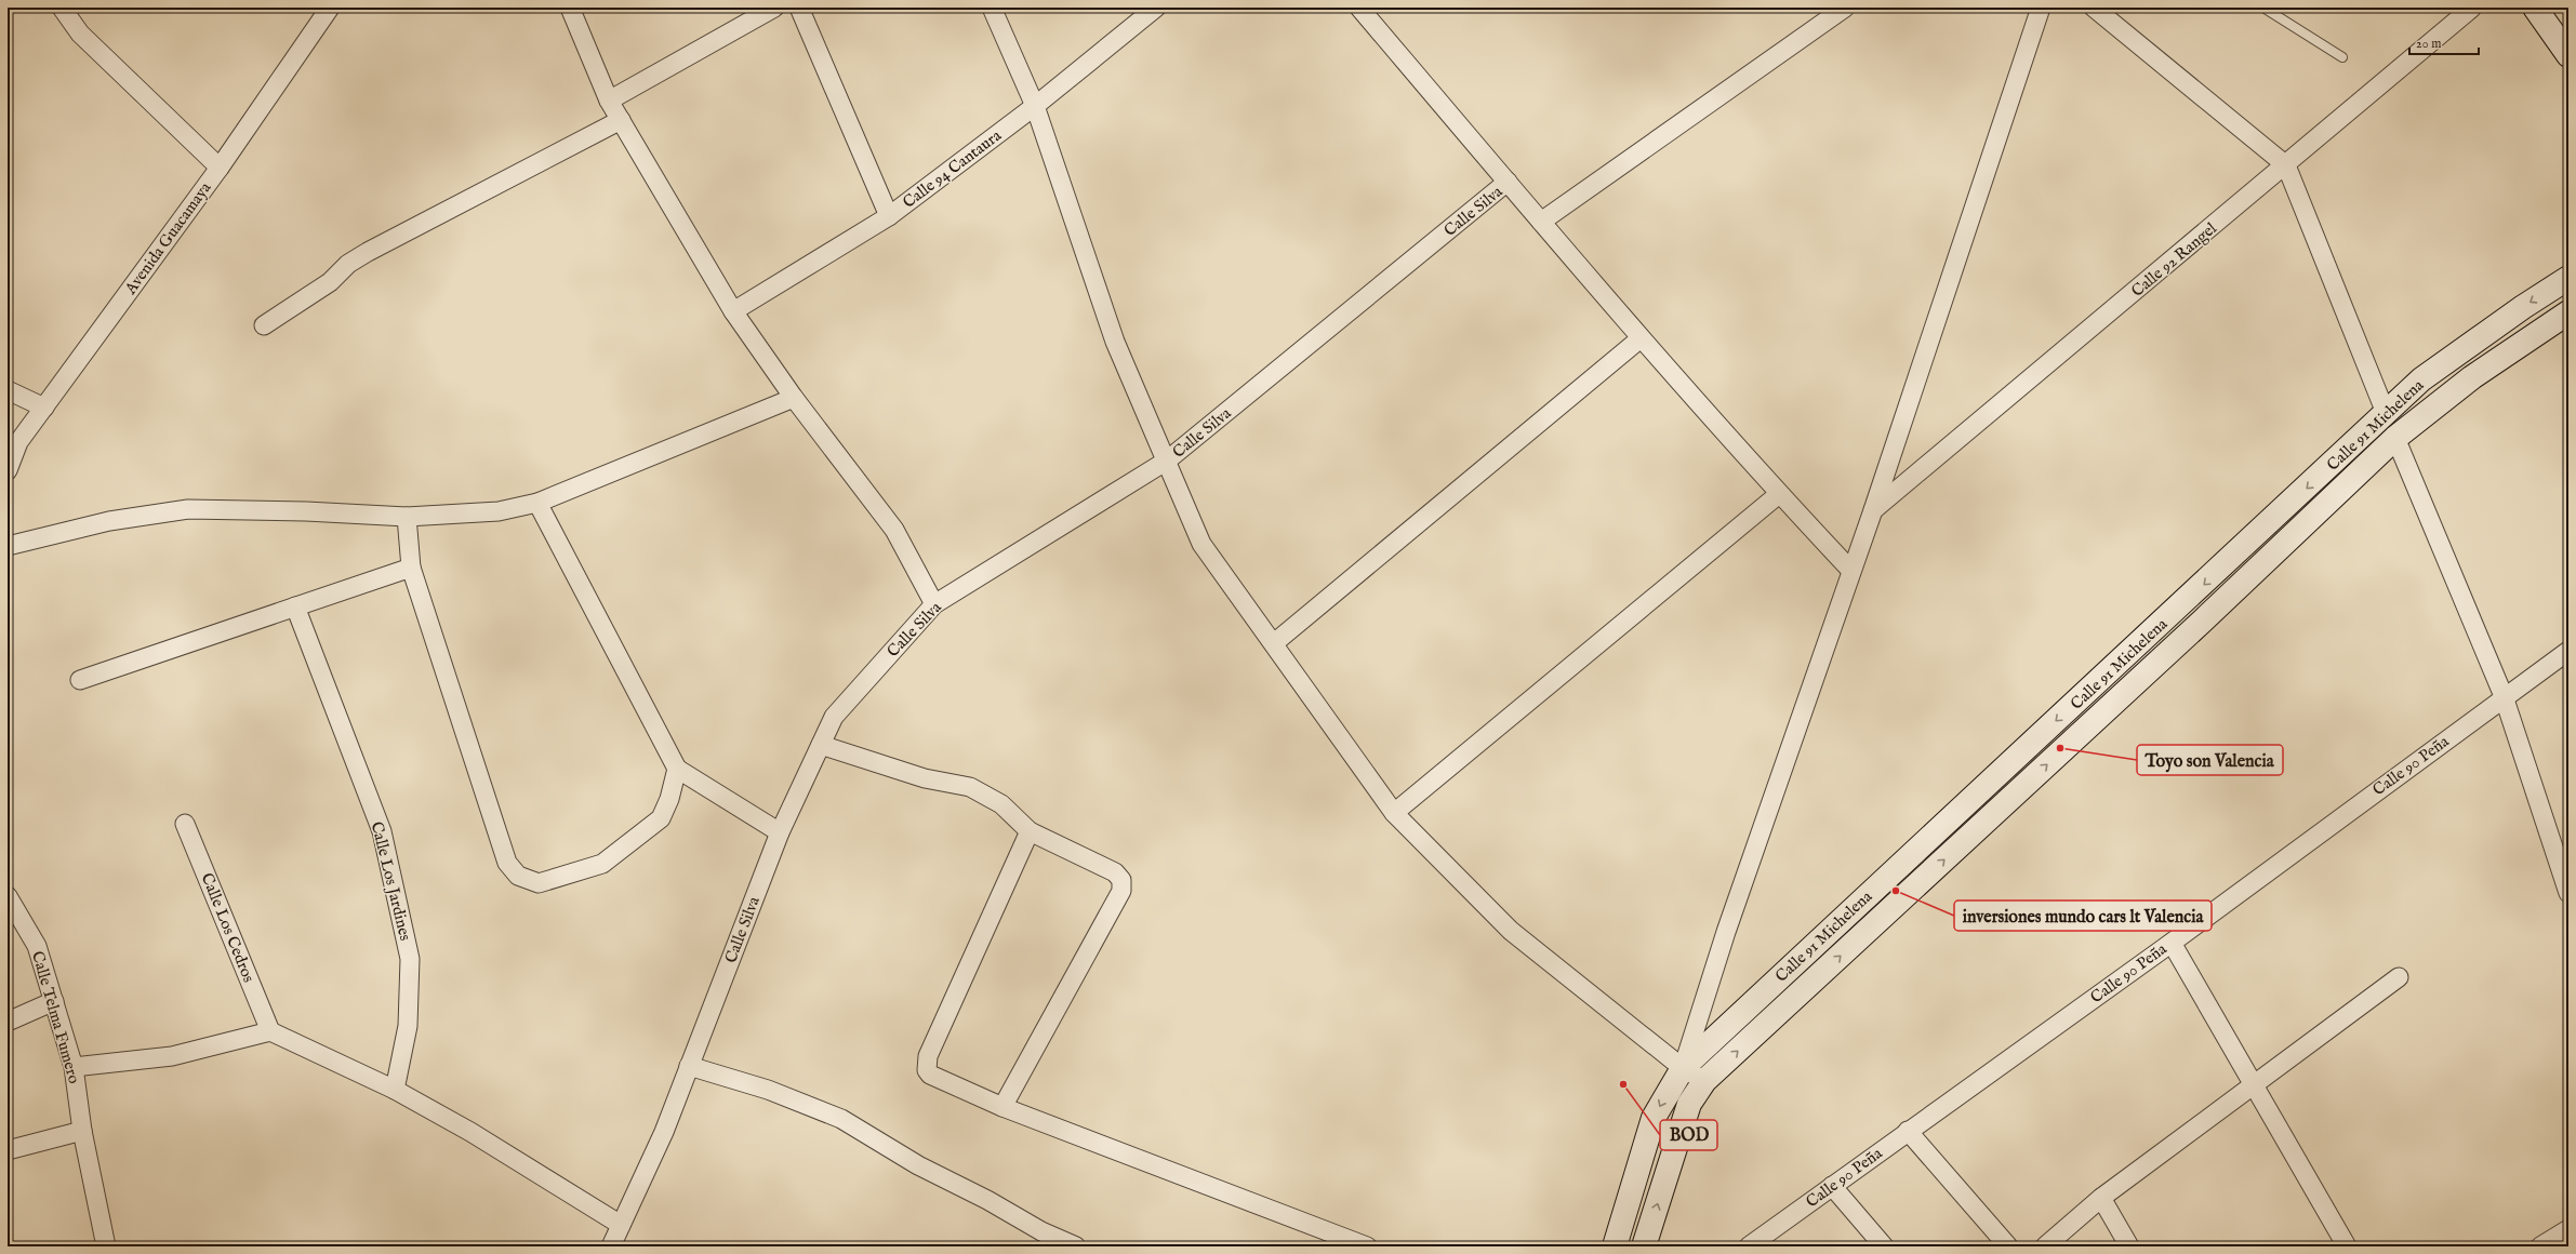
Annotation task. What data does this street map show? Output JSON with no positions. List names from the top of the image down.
{
  "streets": {
    "street": [
      "Calle 94 Cantaura",
      "Calle Silva",
      "Avenida Guacamaya",
      "Calle 92 Rangel",
      "Calle 91 Michelena",
      "Calle 90 Peña",
      "Calle Los Jardines",
      "Calle Los Cedros",
      "Calle Telma Fumero"
    ]
  },
  "places": ["Toyo son Valencia", "inversiones mundo cars lt Valencia", "BOD"],
  "scale_bar": "20 m"
}
